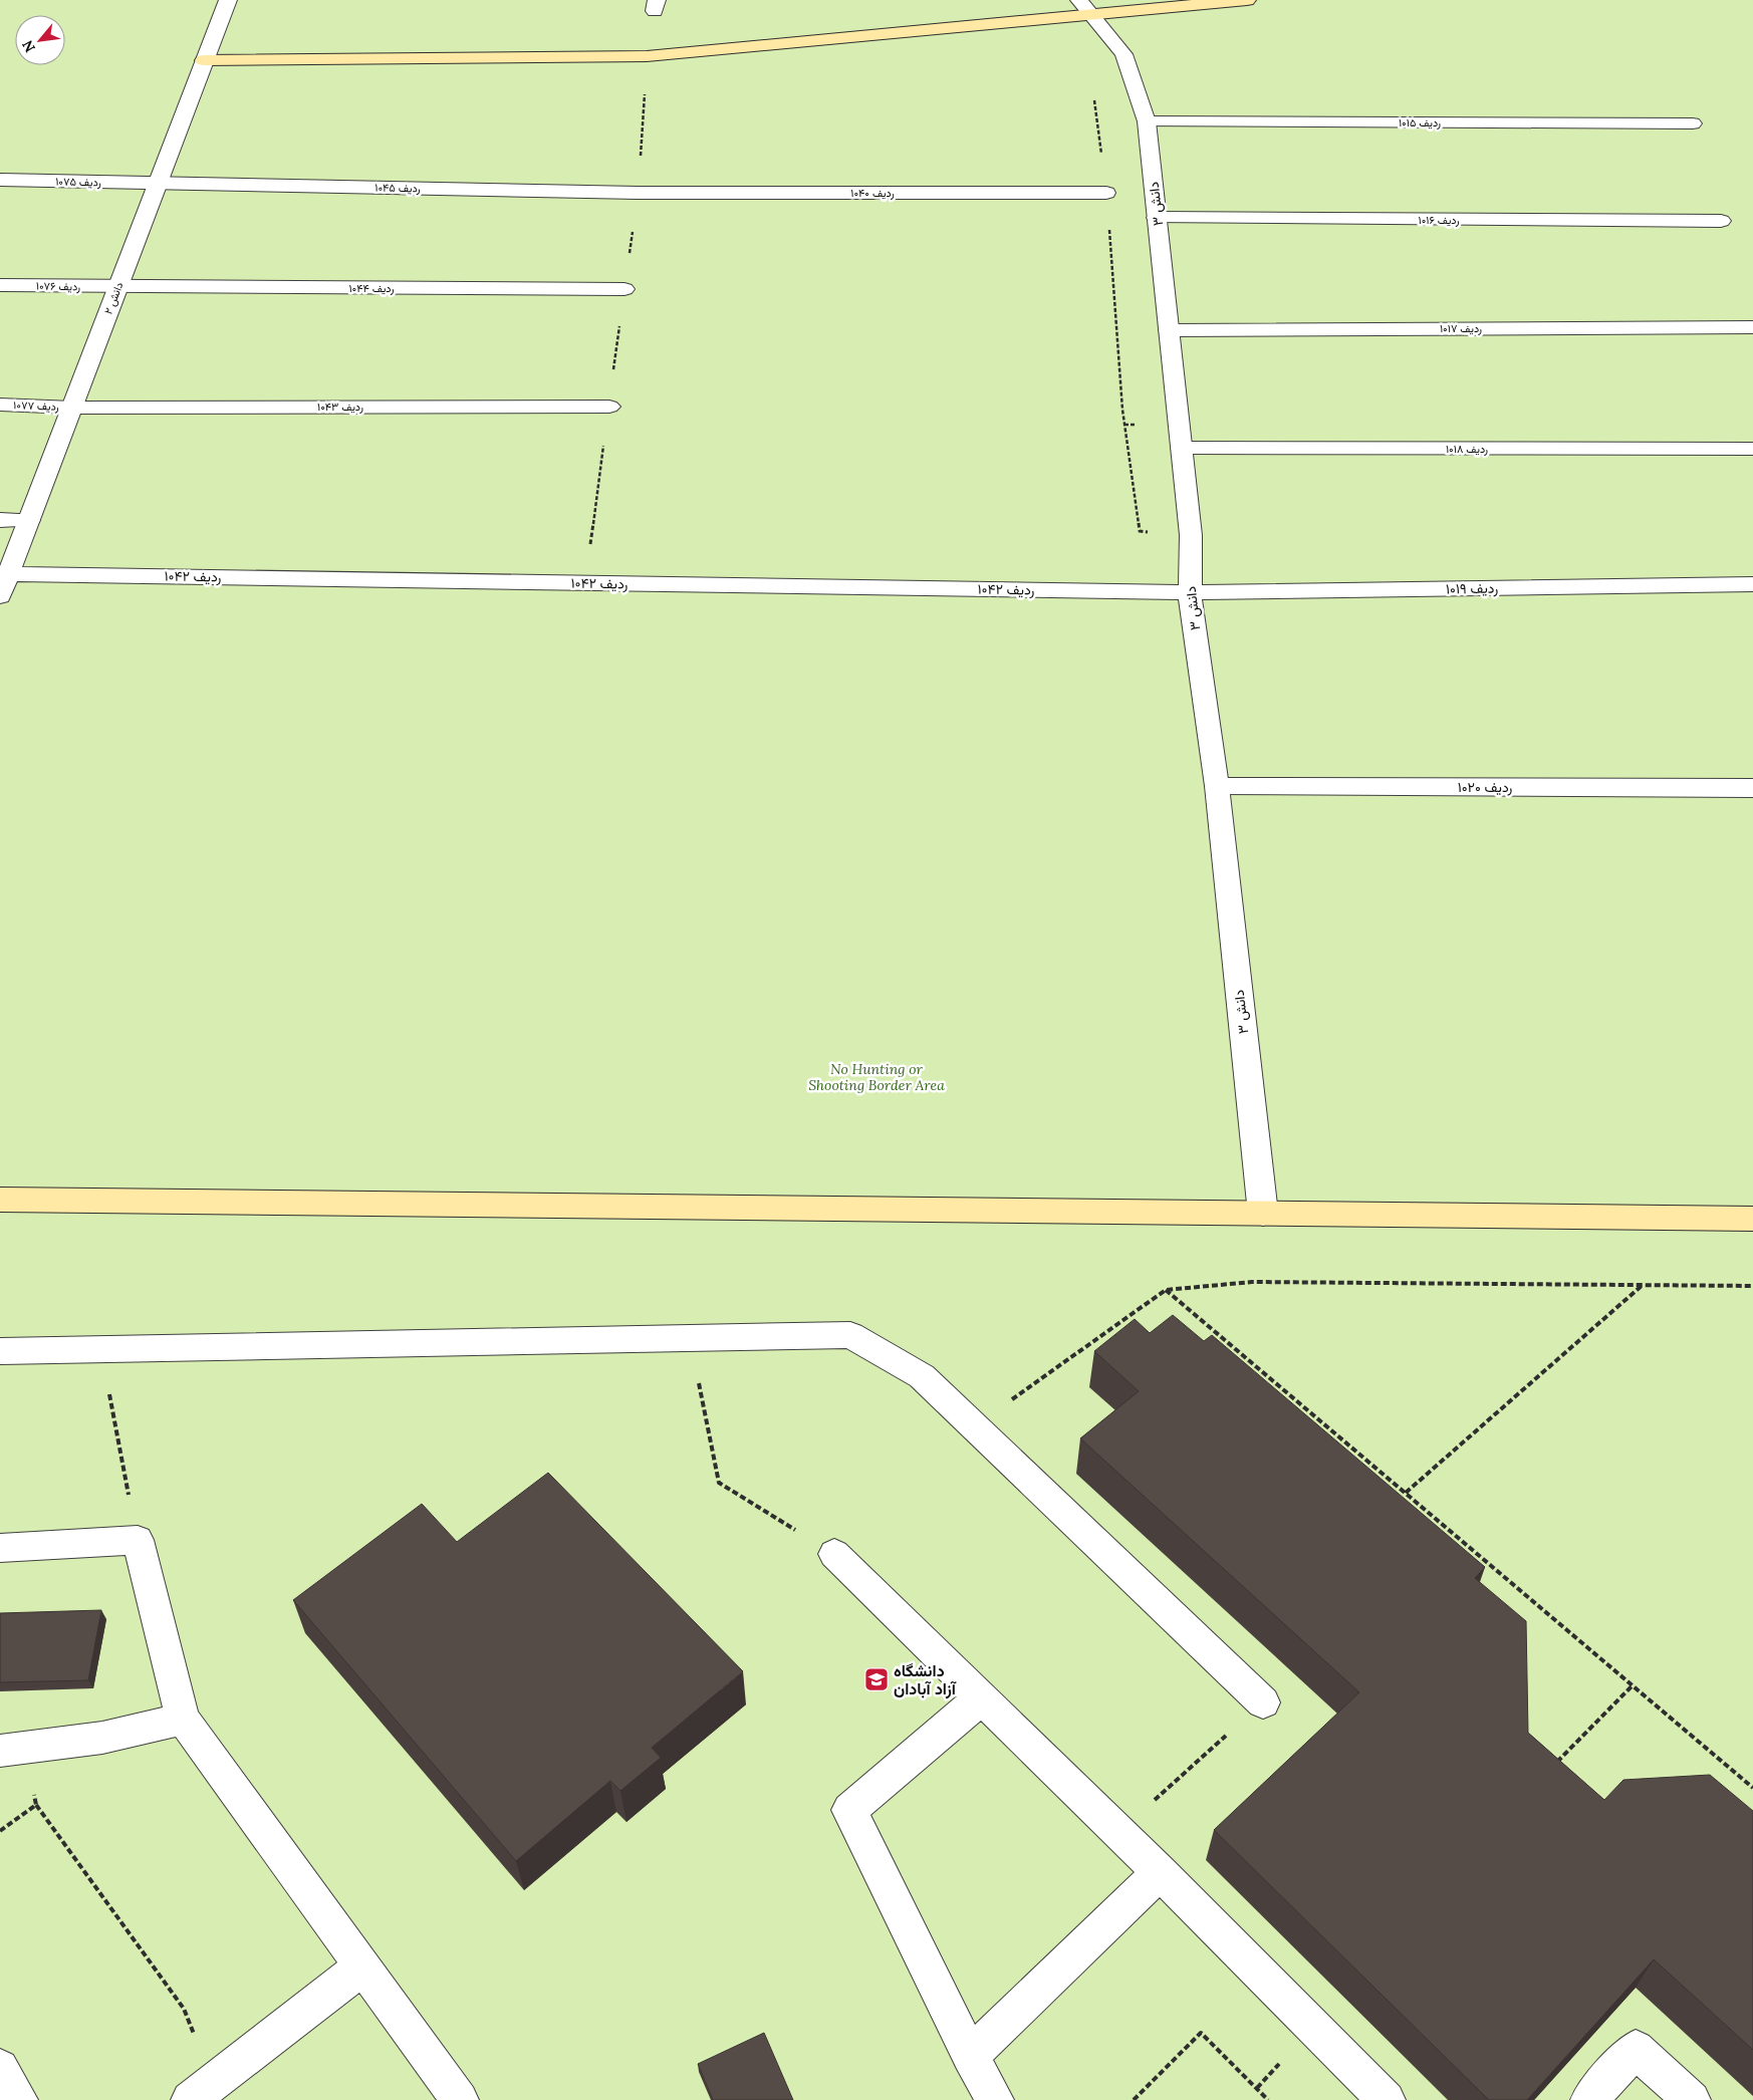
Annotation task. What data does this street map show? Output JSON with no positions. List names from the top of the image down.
{
  "streets": {
    "street": [
      "ردیف ۱۰۱۵",
      "ردیف ۱۰۷۵",
      "ردیف ۱۰۴۵",
      "ردیف ۱۰۴۰",
      "دانش ۳",
      "ردیف ۱۰۱۶",
      "ردیف ۱۰۷۶",
      "ردیف ۱۰۴۴",
      "دانش ۲",
      "ردیف ۱۰۱۷",
      "ردیف ۱۰۷۷",
      "ردیف ۱۰۴۳",
      "ردیف ۱۰۱۸",
      "ردیف ۱۰۴۲",
      "ردیف ۱۰۱۹",
      "ردیف ۱۰۲۰"
    ]
  },
  "crossings": [
    ["ردیف ۱۰۱۵", "دانش ۳"],
    ["ردیف ۱۰۷۵", "ردیف ۱۰۴۵"],
    ["ردیف ۱۰۷۵", "دانش ۲"],
    ["ردیف ۱۰۴۵", "ردیف ۱۰۴۰"],
    ["ردیف ۱۰۴۵", "دانش ۲"],
    ["دانش ۳", "ردیف ۱۰۱۶"],
    ["دانش ۳", "ردیف ۱۰۱۷"],
    ["دانش ۳", "ردیف ۱۰۱۸"],
    ["دانش ۳", "ردیف ۱۰۴۲"],
    ["دانش ۳", "ردیف ۱۰۱۹"],
    ["دانش ۳", "ردیف ۱۰۲۰"],
    ["ردیف ۱۰۷۶", "ردیف ۱۰۴۴"],
    ["ردیف ۱۰۷۶", "دانش ۲"],
    ["ردیف ۱۰۴۴", "دانش ۲"],
    ["دانش ۲", "ردیف ۱۰۷۷"],
    ["دانش ۲", "ردیف ۱۰۴۳"],
    ["دانش ۲", "ردیف ۱۰۴۲"],
    ["ردیف ۱۰۷۷", "ردیف ۱۰۴۳"],
    ["ردیف ۱۰۴۲", "ردیف ۱۰۱۹"]
  ],
  "parks": ["No Hunting or Shooting Border Area"],
  "places": {
    "school or university": ["دانشگاه آزاد آبادان"]
  },
  "north": "bottom left"
}
